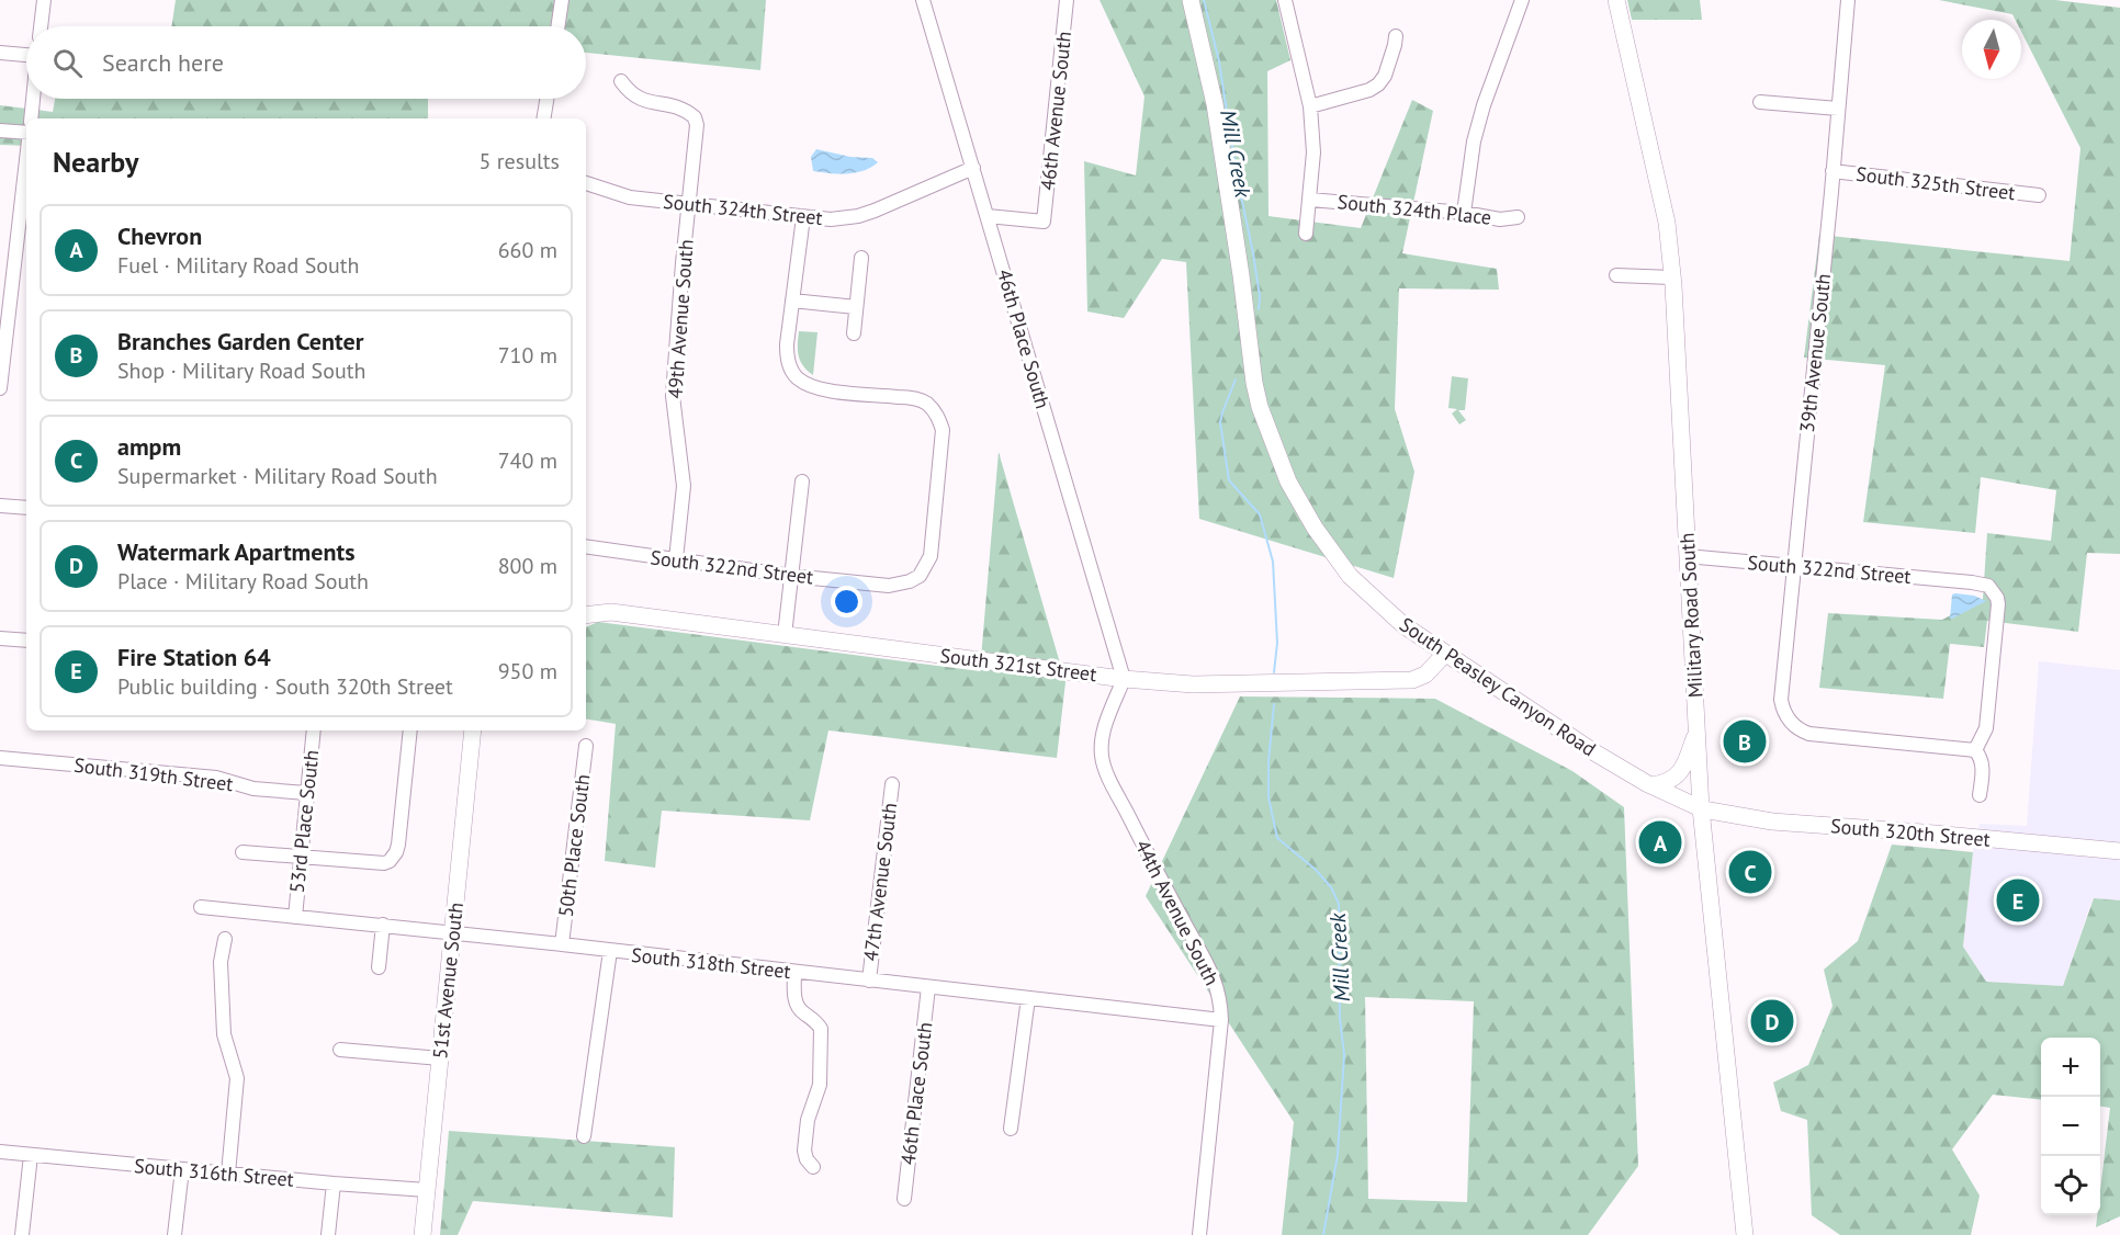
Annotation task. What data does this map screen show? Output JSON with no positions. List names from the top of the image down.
{
  "streets": {
    "main road": [
      "Military Road South",
      "South 321st Street",
      "South Peasley Canyon Road",
      "South 320th Street",
      "51st Avenue South"
    ],
    "street": [
      "46th Avenue South",
      "South 325th Street",
      "South 324th Street",
      "South 324th Place",
      "49th Avenue South",
      "46th Place South",
      "39th Avenue South",
      "South 322nd Street",
      "South 319th Street",
      "53rd Place South",
      "50th Place South",
      "47th Avenue South",
      "44th Avenue South",
      "South 318th Street",
      "South 316th Street"
    ]
  },
  "crossings": [
    ["46th Avenue South", "46th Place South"],
    ["South 325th Street", "39th Avenue South"],
    ["South 324th Street", "49th Avenue South"],
    ["South 324th Street", "46th Place South"],
    ["49th Avenue South", "South 322nd Street"],
    ["46th Place South", "South 321st Street"],
    ["46th Place South", "44th Avenue South"],
    ["46th Place South", "South 318th Street"],
    ["39th Avenue South", "South 322nd Street"],
    ["South 322nd Street", "Military Road South"],
    ["Military Road South", "South Peasley Canyon Road"],
    ["Military Road South", "South 320th Street"],
    ["South 321st Street", "South Peasley Canyon Road"],
    ["South 321st Street", "44th Avenue South"],
    ["South Peasley Canyon Road", "South 320th Street"],
    ["South 319th Street", "53rd Place South"],
    ["53rd Place South", "South 318th Street"],
    ["50th Place South", "South 318th Street"],
    ["47th Avenue South", "South 318th Street"],
    ["44th Avenue South", "South 318th Street"],
    ["South 318th Street", "51st Avenue South"],
    ["51st Avenue South", "South 316th Street"]
  ],
  "water": ["Mill Creek"],
  "north": "bottom",
  "page": {
    "search": "Search here",
    "heading": ["Nearby", "5 results"],
    "list": [
      {
        "mark": "A",
        "name": "Chevron",
        "note": "Fuel · Military Road South",
        "value": "660 m"
      },
      {
        "mark": "B",
        "name": "Branches Garden Center",
        "note": "Shop · Military Road South",
        "value": "710 m"
      },
      {
        "mark": "C",
        "name": "ampm",
        "note": "Supermarket · Military Road South",
        "value": "740 m"
      },
      {
        "mark": "D",
        "name": "Watermark Apartments",
        "note": "Place · Military Road South",
        "value": "800 m"
      },
      {
        "mark": "E",
        "name": "Fire Station 64",
        "note": "Public building · South 320th Street",
        "value": "950 m"
      }
    ],
    "pins": [
      "B",
      "A",
      "C",
      "E",
      "D"
    ],
    "map_buttons": ["+", "−"]
  }
}
